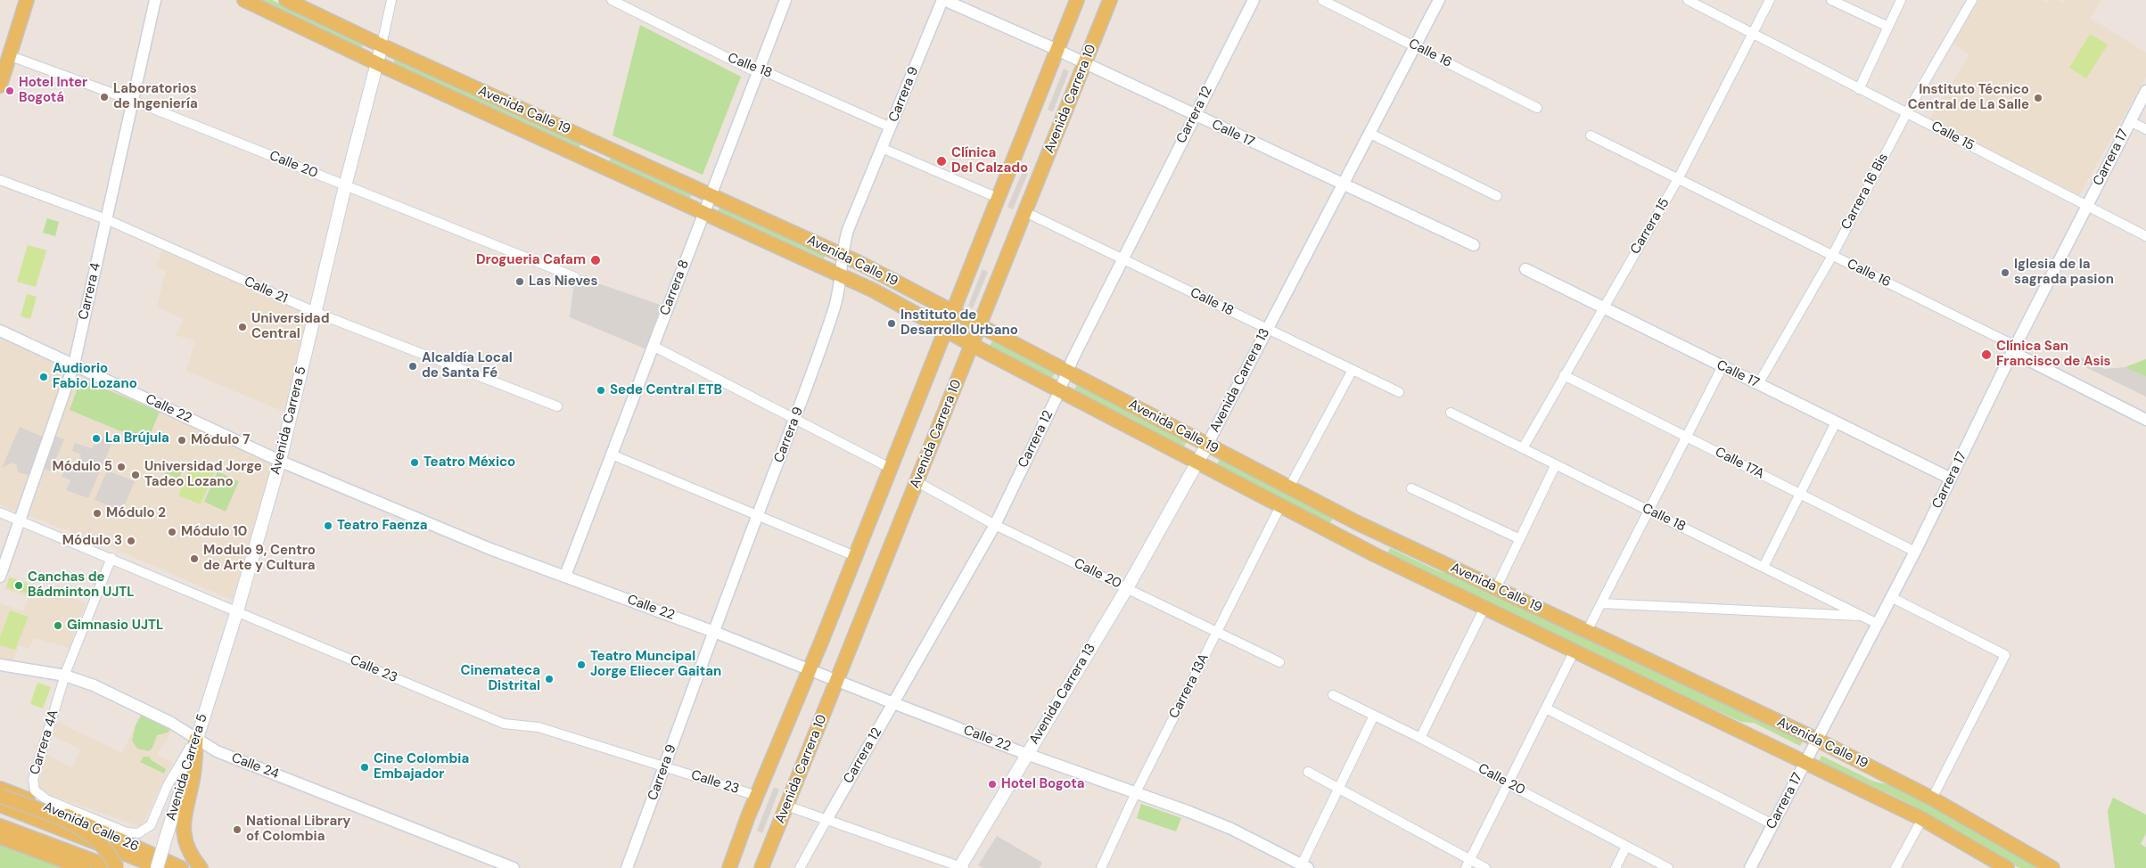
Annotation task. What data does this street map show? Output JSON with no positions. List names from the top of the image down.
{
  "streets": {
    "main road": [
      "Avenida Carrera 10",
      "Avenida Calle 19",
      "Avenida Carrera 13",
      "Avenida Carrera 5",
      "Avenida Calle 26"
    ],
    "street": [
      "Calle 16",
      "Calle 18",
      "Carrera 9",
      "Carrera 12",
      "Calle 17",
      "Calle 15",
      "Carrera 17",
      "Calle 20",
      "Carrera 16 Bis",
      "Carrera 15",
      "Carrera 8",
      "Calle 21",
      "Carrera 4",
      "Calle 22",
      "Calle 17A",
      "Calle 23",
      "Carrera 13A",
      "Carrera 4A",
      "Calle 24"
    ]
  },
  "crossings": [
    ["Calle 16", "Carrera 17"],
    ["Calle 16", "Carrera 16 Bis"],
    ["Calle 16", "Carrera 15"],
    ["Calle 16", "Avenida Carrera 13"],
    ["Calle 18", "Carrera 9"],
    ["Calle 18", "Avenida Carrera 10"],
    ["Calle 18", "Carrera 12"],
    ["Calle 18", "Carrera 17"],
    ["Calle 18", "Carrera 15"],
    ["Calle 18", "Carrera 8"],
    ["Calle 18", "Avenida Carrera 13"],
    ["Carrera 9", "Avenida Calle 19"],
    ["Carrera 9", "Calle 17"],
    ["Carrera 9", "Calle 22"],
    ["Carrera 9", "Calle 23"],
    ["Avenida Carrera 10", "Avenida Calle 19"],
    ["Avenida Carrera 10", "Calle 17"],
    ["Avenida Carrera 10", "Calle 20"],
    ["Avenida Carrera 10", "Calle 22"],
    ["Avenida Calle 19", "Carrera 12"],
    ["Avenida Calle 19", "Carrera 17"],
    ["Avenida Calle 19", "Carrera 8"],
    ["Avenida Calle 19", "Avenida Carrera 13"],
    ["Avenida Calle 19", "Avenida Carrera 5"],
    ["Avenida Calle 19", "Carrera 13A"],
    ["Carrera 12", "Calle 17"],
    ["Carrera 12", "Calle 20"],
    ["Carrera 12", "Calle 22"],
    ["Calle 17", "Carrera 17"],
    ["Calle 17", "Carrera 16 Bis"],
    ["Calle 17", "Carrera 15"],
    ["Calle 17", "Avenida Carrera 13"],
    ["Calle 15", "Carrera 17"],
    ["Calle 15", "Carrera 16 Bis"],
    ["Calle 15", "Carrera 15"],
    ["Carrera 17", "Calle 17A"],
    ["Calle 20", "Carrera 4"],
    ["Calle 20", "Avenida Carrera 13"],
    ["Calle 20", "Avenida Carrera 5"],
    ["Calle 20", "Carrera 13A"],
    ["Carrera 15", "Calle 17A"],
    ["Carrera 8", "Calle 22"],
    ["Calle 21", "Carrera 4"],
    ["Calle 21", "Avenida Carrera 5"],
    ["Carrera 4", "Calle 22"],
    ["Carrera 4", "Calle 23"],
    ["Avenida Carrera 13", "Calle 22"],
    ["Calle 22", "Avenida Carrera 5"],
    ["Calle 22", "Carrera 13A"],
    ["Avenida Carrera 5", "Calle 23"],
    ["Avenida Carrera 5", "Carrera 4A"],
    ["Avenida Carrera 5", "Calle 24"],
    ["Calle 23", "Carrera 4A"],
    ["Carrera 4A", "Calle 24"]
  ],
  "places": [
    "Hotel Inter Bogotá",
    "Laboratorios de Ingeniería",
    "Instituto Técnico Central de La Salle",
    "Clínica Del Calzado",
    "Drogueria Cafam",
    "Iglesia de la sagrada pasion",
    "Las Nieves",
    "Instituto de Desarrollo Urbano",
    "Universidad Central",
    "Clínica San Francisco de Asis",
    "Alcaldía Local de Santa Fé",
    "Audiorio Fabio Lozano",
    "Sede Central ETB",
    "La Brújula",
    "Módulo 7",
    "Teatro México",
    "Módulo 5",
    "Universidad Jorge Tadeo Lozano",
    "Módulo 2",
    "Teatro Faenza",
    "Módulo 10",
    "Módulo 3",
    "Modulo 9, Centro de Arte y Cultura",
    "Canchas de Bádminton UJTL",
    "Gimnasio UJTL",
    "Teatro Muncipal Jorge Eliecer Gaitan",
    "Cinemateca Distrital",
    "Cine Colombia Embajador",
    "Hotel Bogota",
    "National Library of Colombia"
  ]
}
